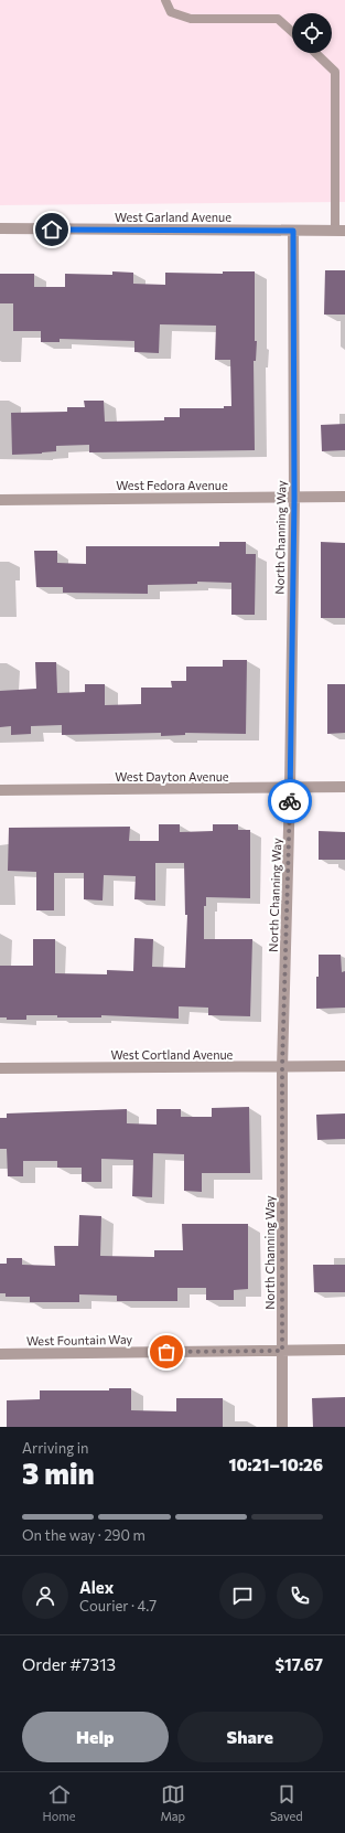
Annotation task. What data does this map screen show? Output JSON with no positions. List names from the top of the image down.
{
  "streets": {
    "street": [
      "West Garland Avenue",
      "West Fedora Avenue",
      "North Channing Way",
      "West Dayton Avenue",
      "West Cortland Avenue",
      "West Fountain Way"
    ]
  },
  "crossings": [
    ["West Garland Avenue", "North Channing Way"],
    ["West Fedora Avenue", "North Channing Way"],
    ["North Channing Way", "West Dayton Avenue"],
    ["North Channing Way", "West Cortland Avenue"],
    ["North Channing Way", "West Fountain Way"]
  ],
  "page": {
    "heading": ["3 min", "Arriving in", "10:21–10:26"],
    "panel": [
      "Alex",
      "Courier · 4.7",
      "Order #7313",
      "$17.67"
    ],
    "bar": "On the way · 290 m",
    "buttons": ["Help", "Share"],
    "tabs": ["Home", "Map", "Saved"]
  }
}
